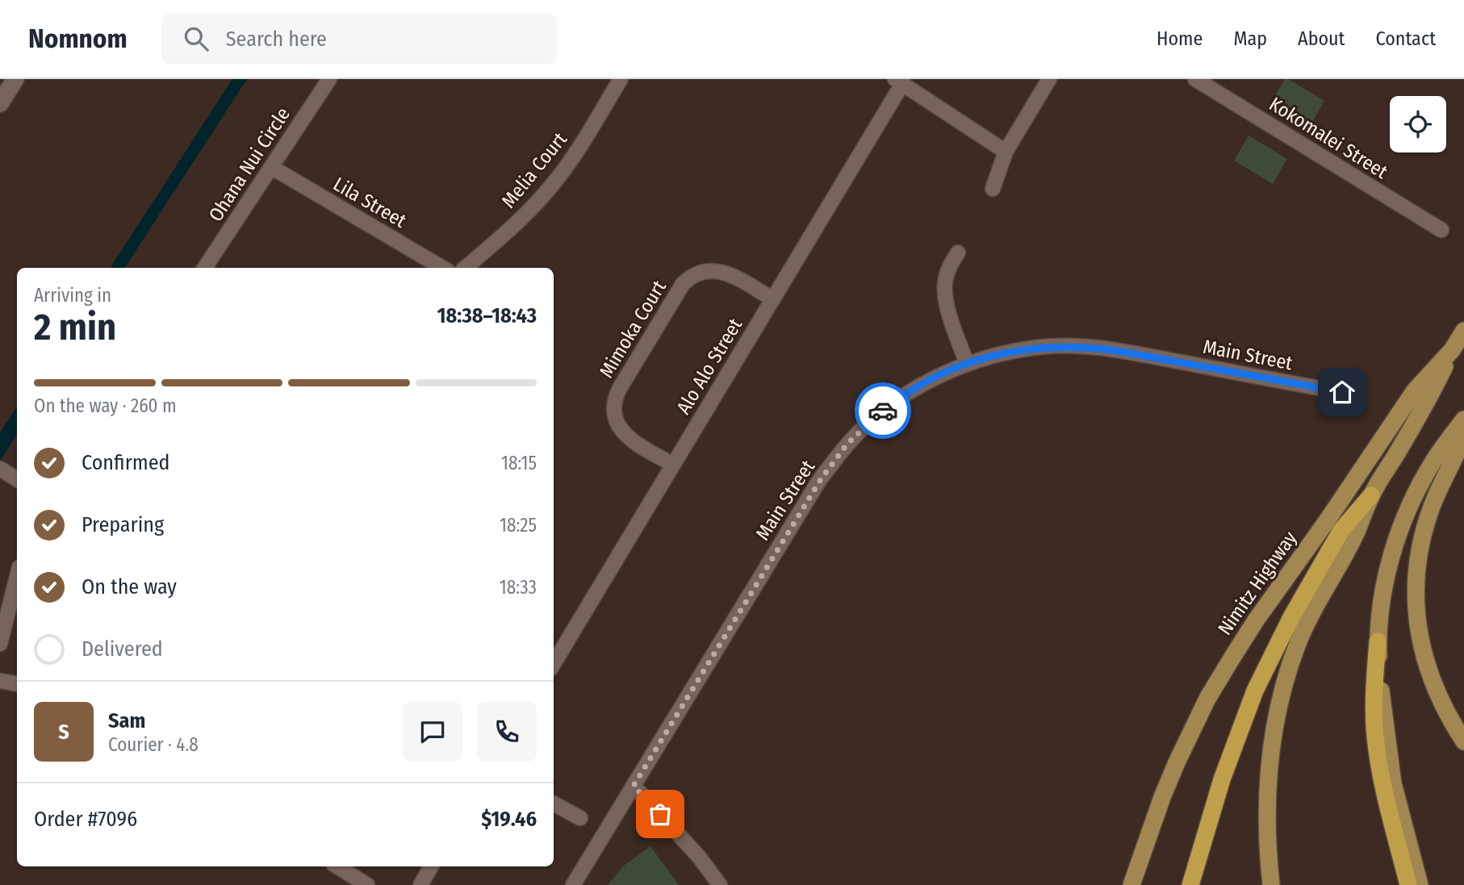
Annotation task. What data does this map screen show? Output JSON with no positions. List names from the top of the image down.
{
  "streets": {
    "main road": ["Nimitz Highway"],
    "street": [
      "Kokomalei Street",
      "Ohana Nui Circle",
      "Melia Court",
      "Lila Street",
      "Mimoka Court",
      "Main Street",
      "Alo Alo Street"
    ]
  },
  "crossings": [
    ["Ohana Nui Circle", "Lila Street"],
    ["Mimoka Court", "Alo Alo Street"]
  ],
  "page": {
    "header": "Nomnom",
    "search": "Search here",
    "nav": [
      "Home",
      "Map",
      "About",
      "Contact"
    ],
    "heading": ["2 min", "Arriving in", "18:38–18:43"],
    "panel": [
      "Sam",
      "Courier · 4.8",
      "Order #7096",
      "$19.46"
    ],
    "bar": "On the way · 260 m",
    "list": [
      ["Confirmed", "18:15"],
      ["Preparing", "18:25"],
      ["On the way", "18:33"],
      "Delivered"
    ],
    "round": "S"
  }
}
